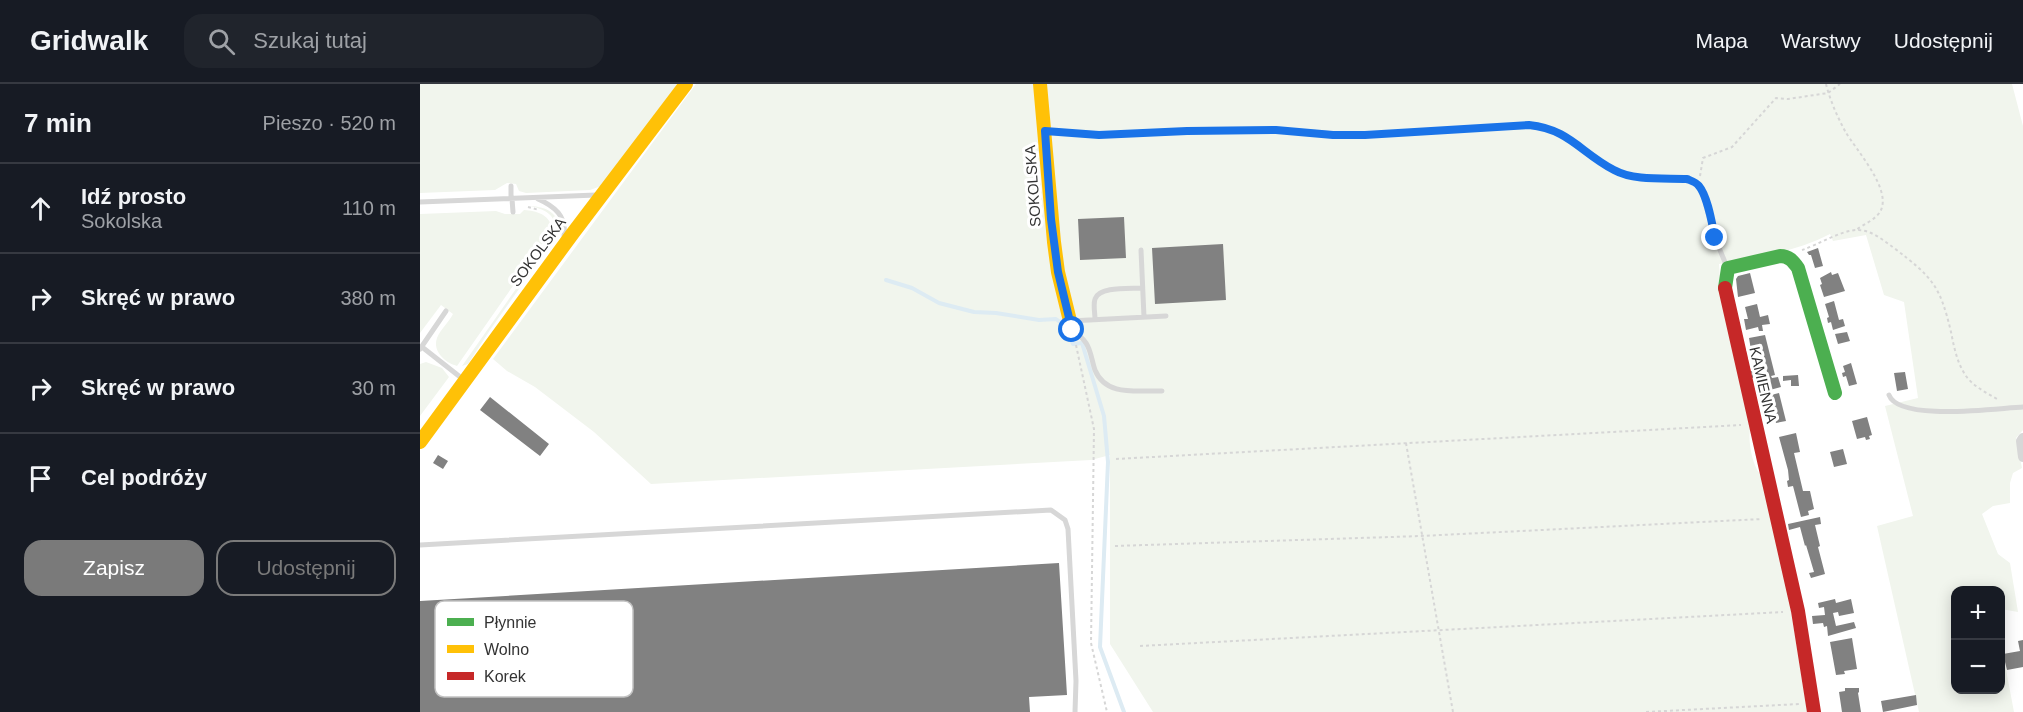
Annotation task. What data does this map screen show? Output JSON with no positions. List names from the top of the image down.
{
  "streets": {
    "street": ["SOKOLSKA", "KAMIENNA"]
  },
  "legend": ["Płynnie", "Wolno", "Korek"],
  "page": {
    "header": "Gridwalk",
    "search": "Szukaj tutaj",
    "nav": ["Mapa", "Warstwy", "Udostępnij"],
    "heading": ["7 min", "Pieszo · 520 m"],
    "list": [
      ["Idź prosto", "Sokolska", "110 m"],
      ["Skręć w prawo", "380 m"],
      ["Skręć w prawo", "30 m"],
      "Cel podróży"
    ],
    "buttons": ["Zapisz", "Udostępnij"],
    "map_buttons": ["+", "−"]
  }
}
